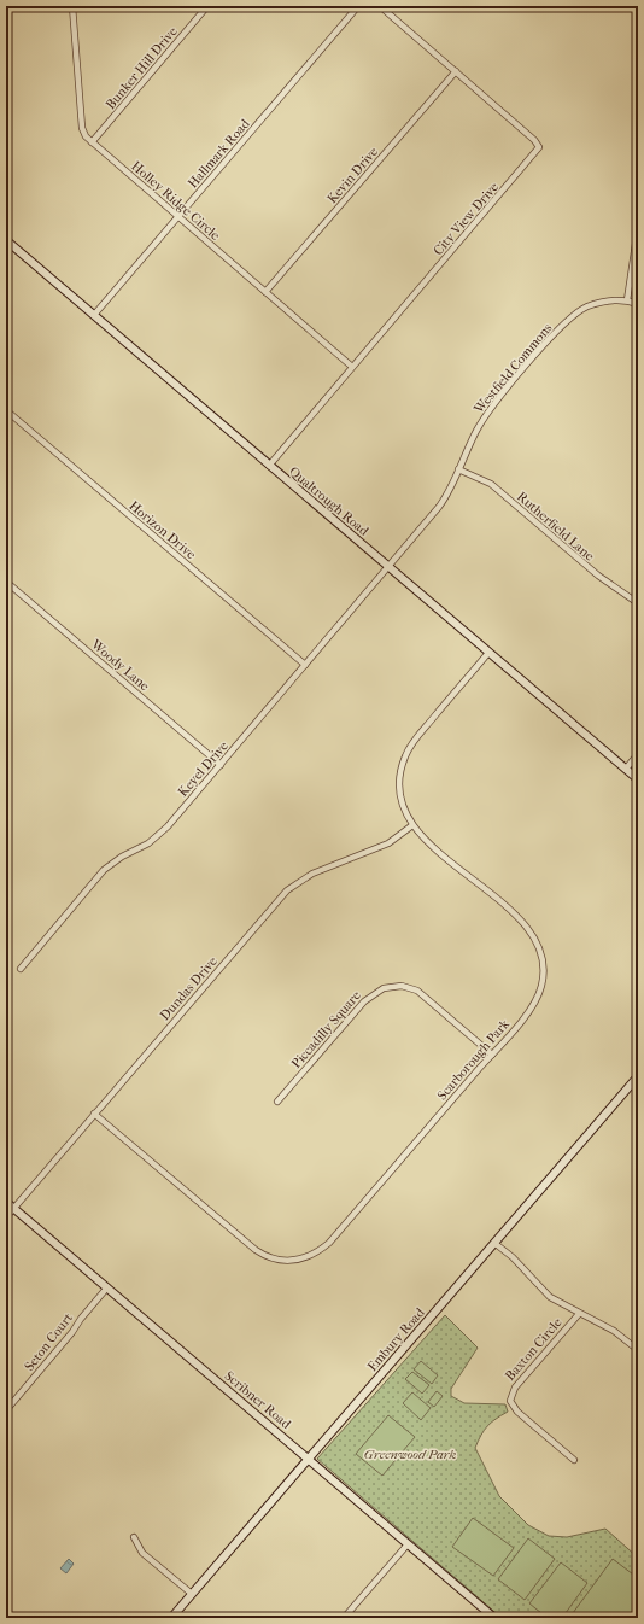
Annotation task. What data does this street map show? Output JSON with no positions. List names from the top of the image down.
{
  "streets": {
    "street": [
      "Bunker Hill Drive",
      "Hallmark Road",
      "Kevin Drive",
      "Holley Ridge Circle",
      "City View Drive",
      "Westfield Commons",
      "Qualtrough Road",
      "Rutherfield Lane",
      "Horizon Drive",
      "Woody Lane",
      "Keyel Drive",
      "Dundas Drive",
      "Piccadilly Square",
      "Scarborough Park",
      "Embury Road",
      "Seton Court",
      "Baxton Circle",
      "Scribner Road"
    ]
  },
  "crossings": [
    ["Bunker Hill Drive", "Holley Ridge Circle"],
    ["Hallmark Road", "Holley Ridge Circle"],
    ["Hallmark Road", "Qualtrough Road"],
    ["Kevin Drive", "Holley Ridge Circle"],
    ["Kevin Drive", "City View Drive"],
    ["Holley Ridge Circle", "City View Drive"],
    ["City View Drive", "Qualtrough Road"],
    ["Westfield Commons", "Qualtrough Road"],
    ["Westfield Commons", "Rutherfield Lane"],
    ["Westfield Commons", "Keyel Drive"],
    ["Qualtrough Road", "Keyel Drive"],
    ["Qualtrough Road", "Scarborough Park"],
    ["Horizon Drive", "Keyel Drive"],
    ["Woody Lane", "Keyel Drive"],
    ["Dundas Drive", "Scarborough Park"],
    ["Dundas Drive", "Scribner Road"],
    ["Piccadilly Square", "Scarborough Park"],
    ["Embury Road", "Scribner Road"],
    ["Seton Court", "Scribner Road"]
  ],
  "parks": ["Greenwood Park"]
}
